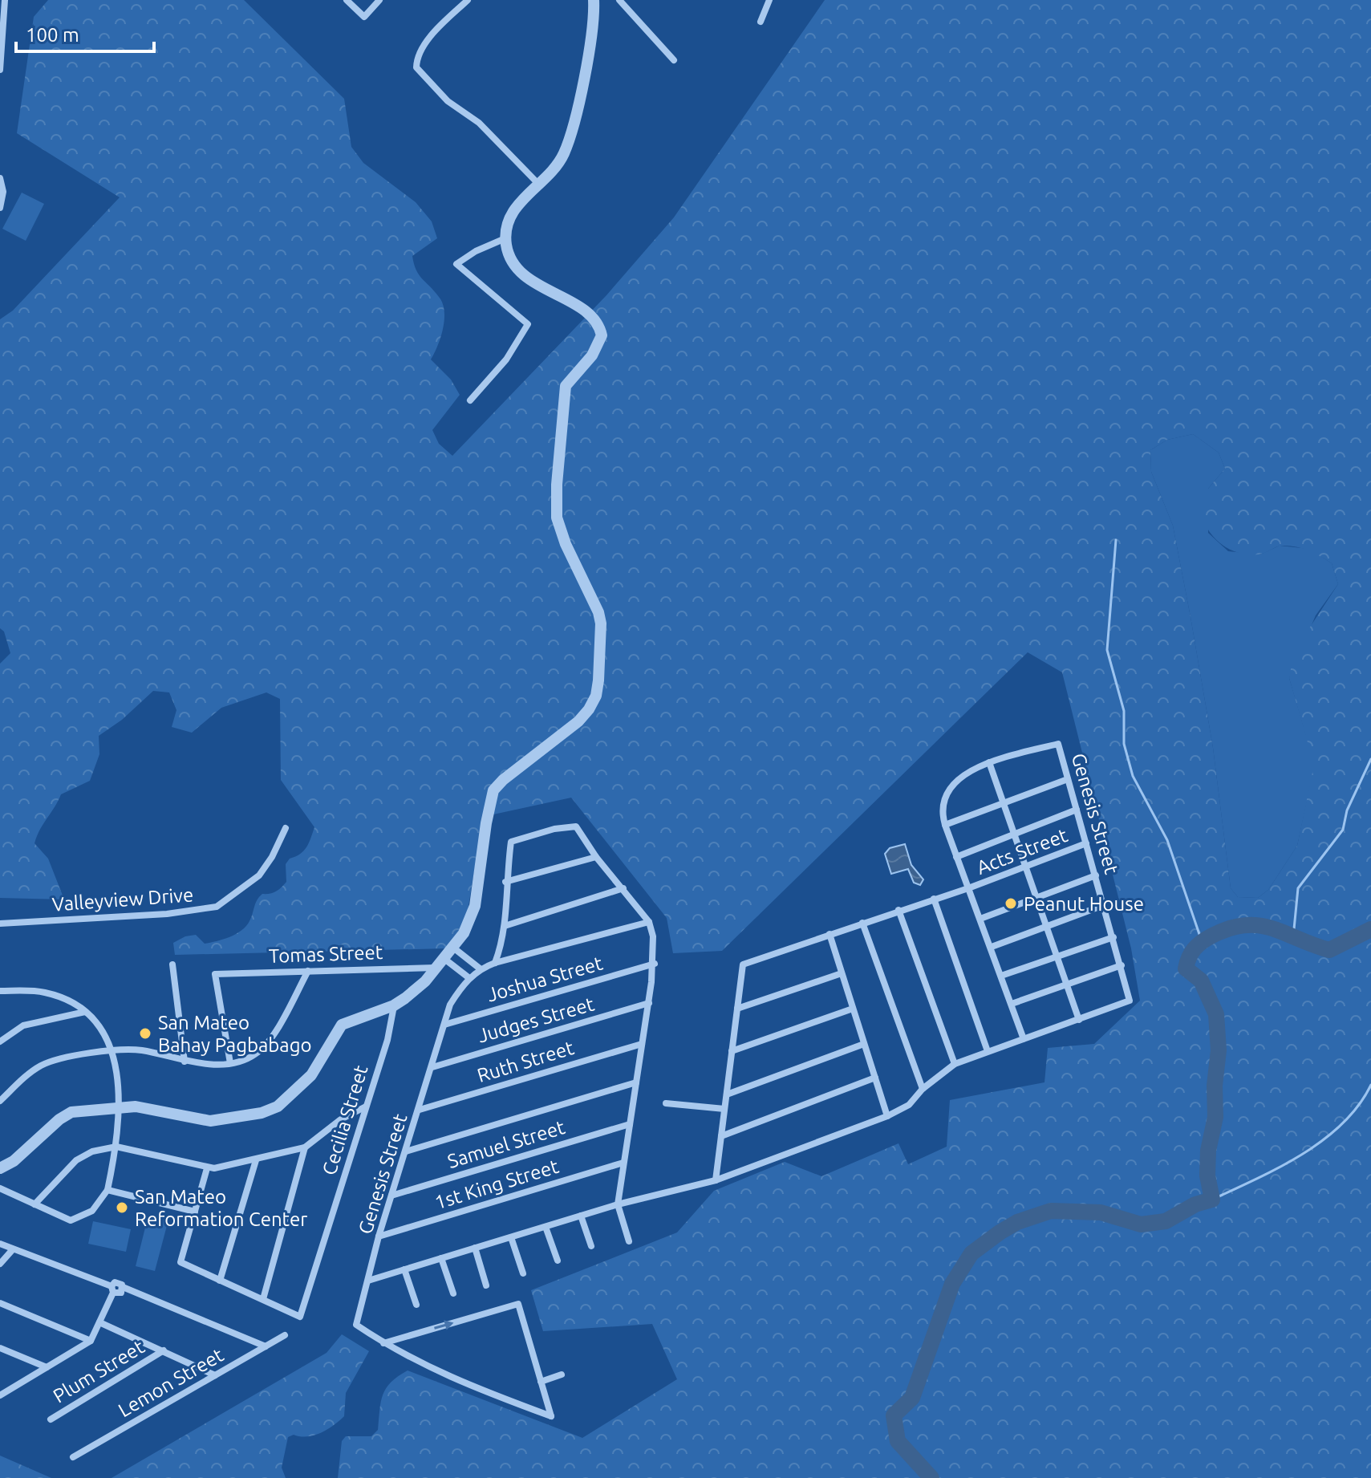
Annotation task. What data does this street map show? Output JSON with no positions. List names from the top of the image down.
{
  "streets": {
    "street": [
      "Genesis Street",
      "Acts Street",
      "Valleyview Drive",
      "Tomas Street",
      "Joshua Street",
      "Judges Street",
      "Ruth Street",
      "Cecilia Street",
      "Samuel Street",
      "1st King Street",
      "Plum Street",
      "Lemon Street"
    ]
  },
  "crossings": [
    ["Genesis Street", "Acts Street"],
    ["Genesis Street", "Joshua Street"],
    ["Genesis Street", "Judges Street"],
    ["Genesis Street", "Ruth Street"],
    ["Genesis Street", "Samuel Street"],
    ["Genesis Street", "1st King Street"]
  ],
  "places": ["Peanut House", "San Mateo Bahay Pagbabago", "San Mateo Reformation Center"],
  "scale_bar": "100 m"
}
